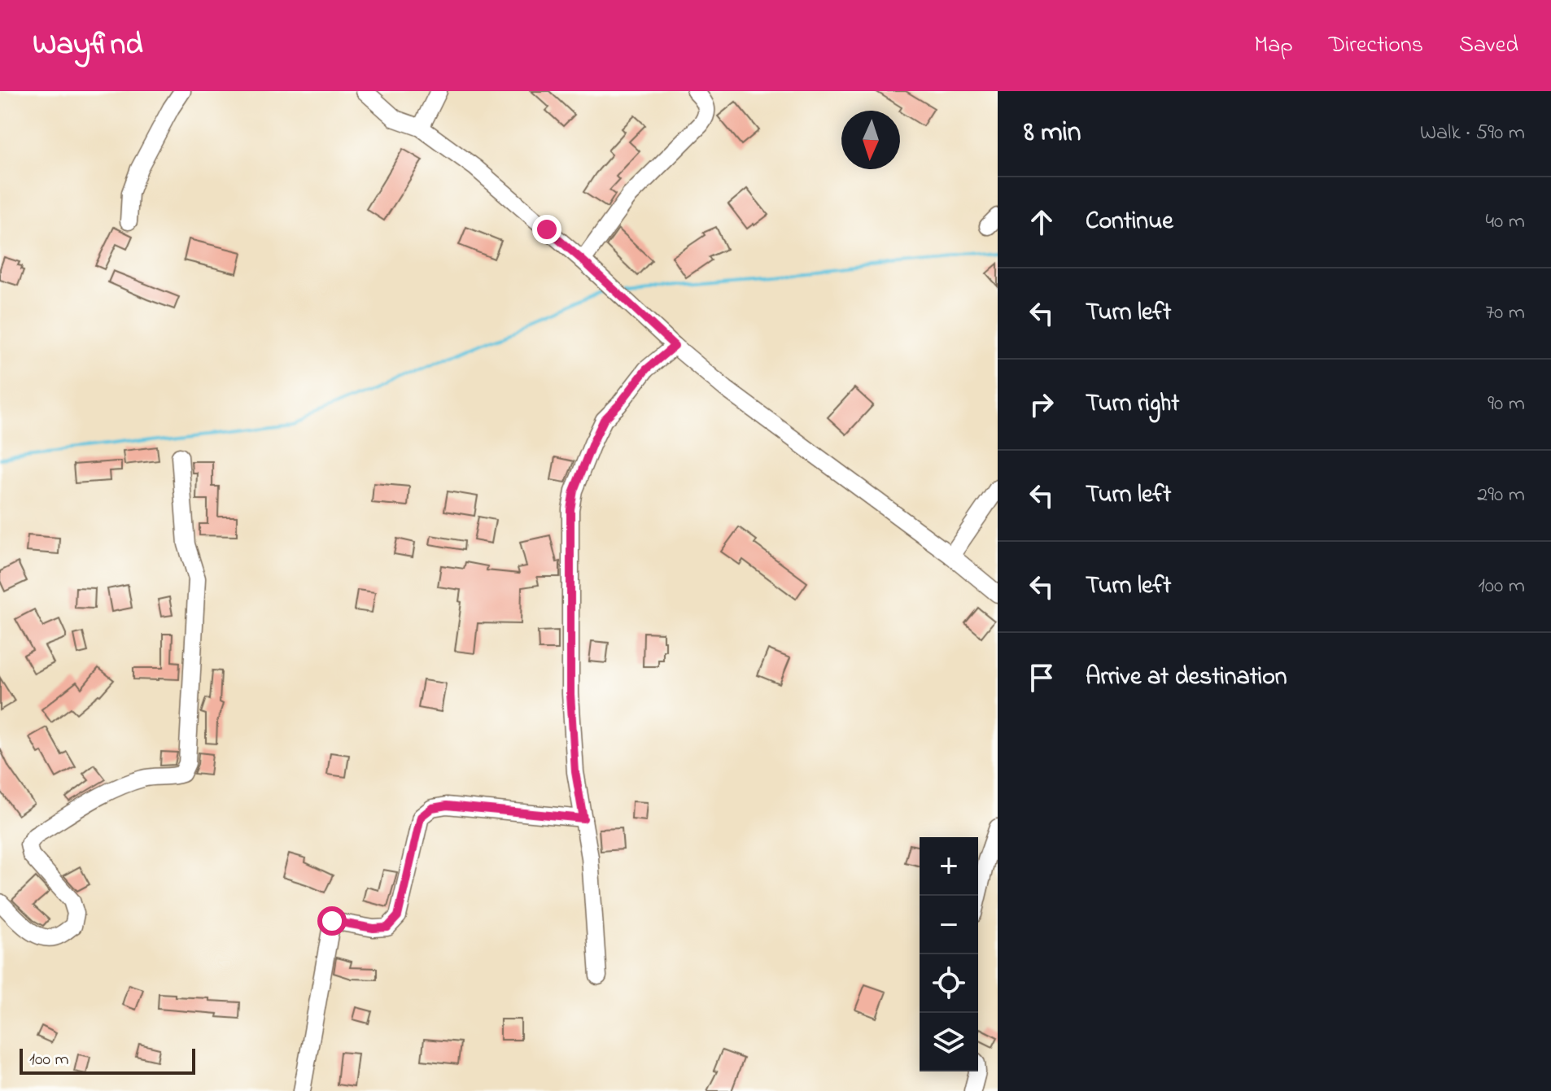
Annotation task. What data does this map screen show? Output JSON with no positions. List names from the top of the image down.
{
  "scale_bar": "100 m",
  "north": "bottom",
  "page": {
    "header": "Wayfind",
    "nav": ["Map", "Directions", "Saved"],
    "heading": ["8 min", "Walk · 590 m"],
    "list": [
      ["Continue", "40 m"],
      ["Turn left", "70 m"],
      ["Turn right", "90 m"],
      ["Turn left", "290 m"],
      ["Turn left", "100 m"],
      "Arrive at destination"
    ],
    "map_buttons": ["+", "−"],
    "scale": "100 m"
  }
}
